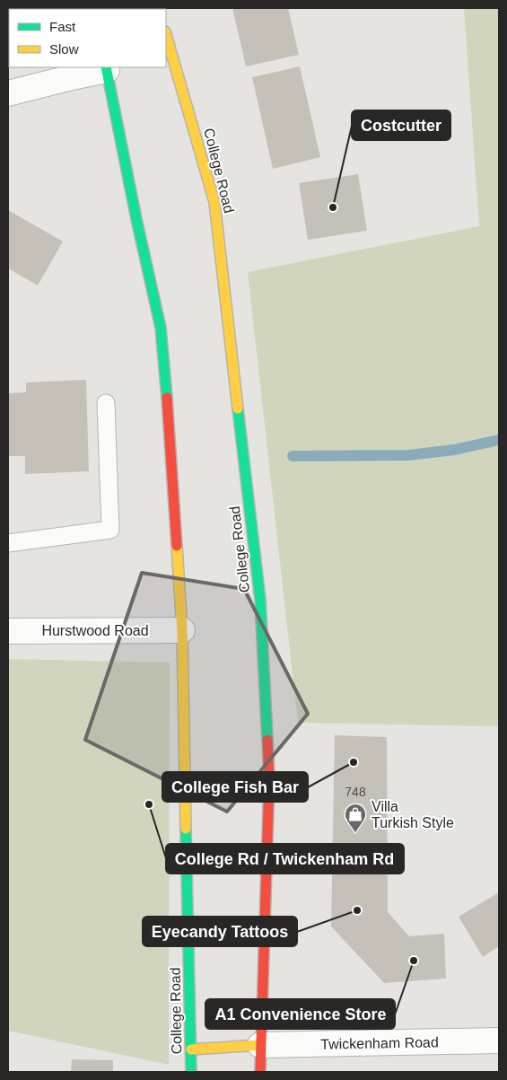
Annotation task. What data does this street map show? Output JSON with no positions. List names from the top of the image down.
{
  "streets": {
    "main road": ["College Road"],
    "street": ["Hurstwood Road", "Twickenham Road"]
  },
  "crossings": [
    ["College Road", "Hurstwood Road"],
    ["College Road", "Twickenham Road"]
  ],
  "places": {
    "other": [
      "Costcutter",
      "College Fish Bar",
      "College Rd / Twickenham Rd",
      "Eyecandy Tattoos",
      "A1 Convenience Store"
    ],
    "shop": ["Villa Turkish Style"]
  },
  "house_numbers": ["748"],
  "legend": ["Fast", "Slow"]
}
